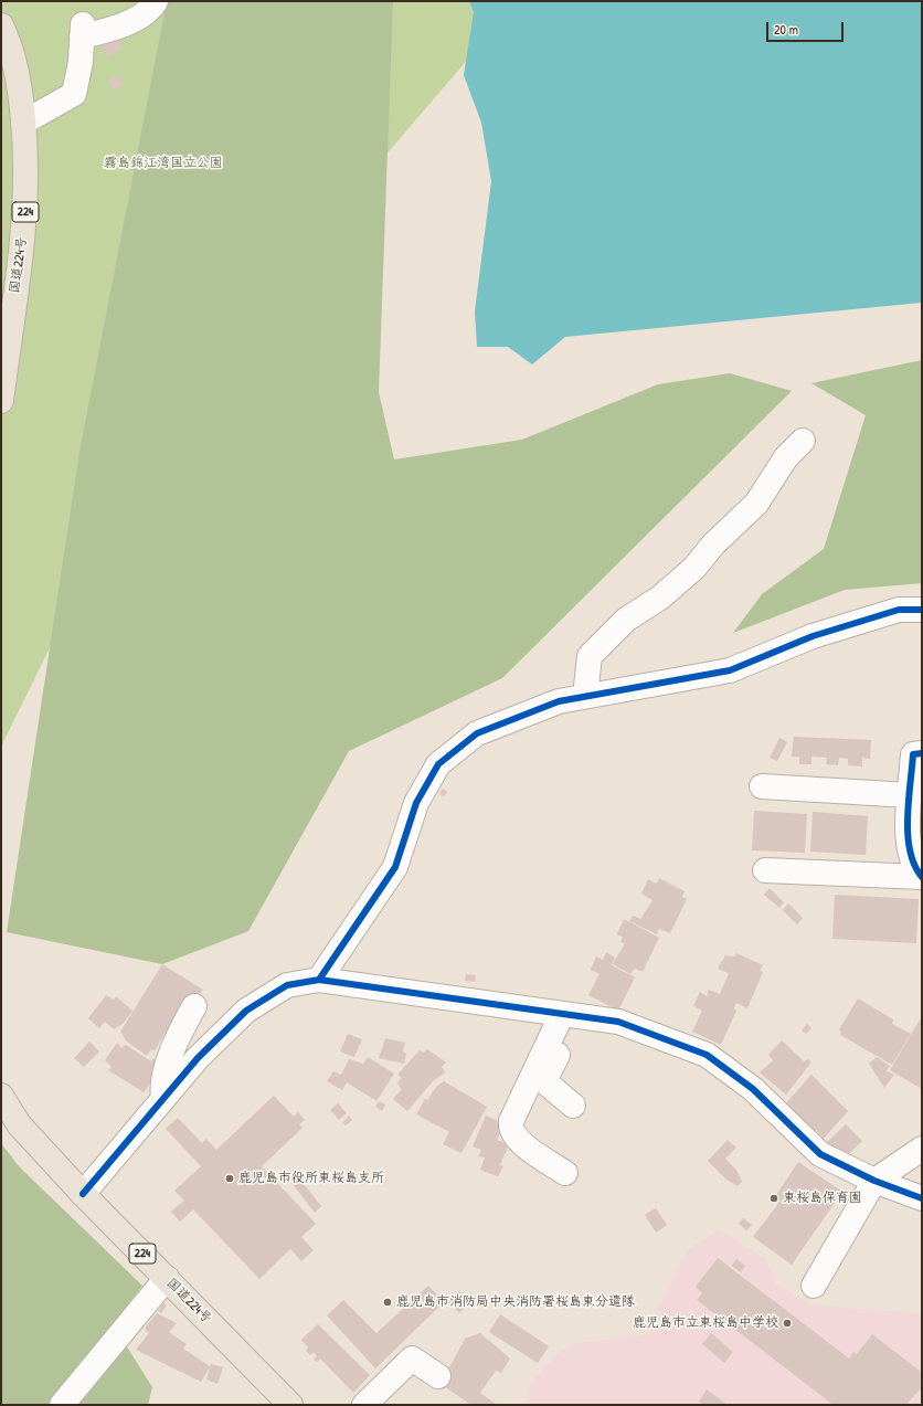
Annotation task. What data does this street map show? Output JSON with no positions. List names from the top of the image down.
{
  "streets": {
    "highway": ["224", "国道224号"]
  },
  "parks": ["霧島錦江湾国立公園"],
  "places": [
    "鹿児島市役所東桜島支所",
    "東桜島保育園",
    "鹿児島市消防局中央消防署桜島東分遣隊",
    "鹿児島市立東桜島中学校"
  ],
  "scale_bar": "20 m"
}
